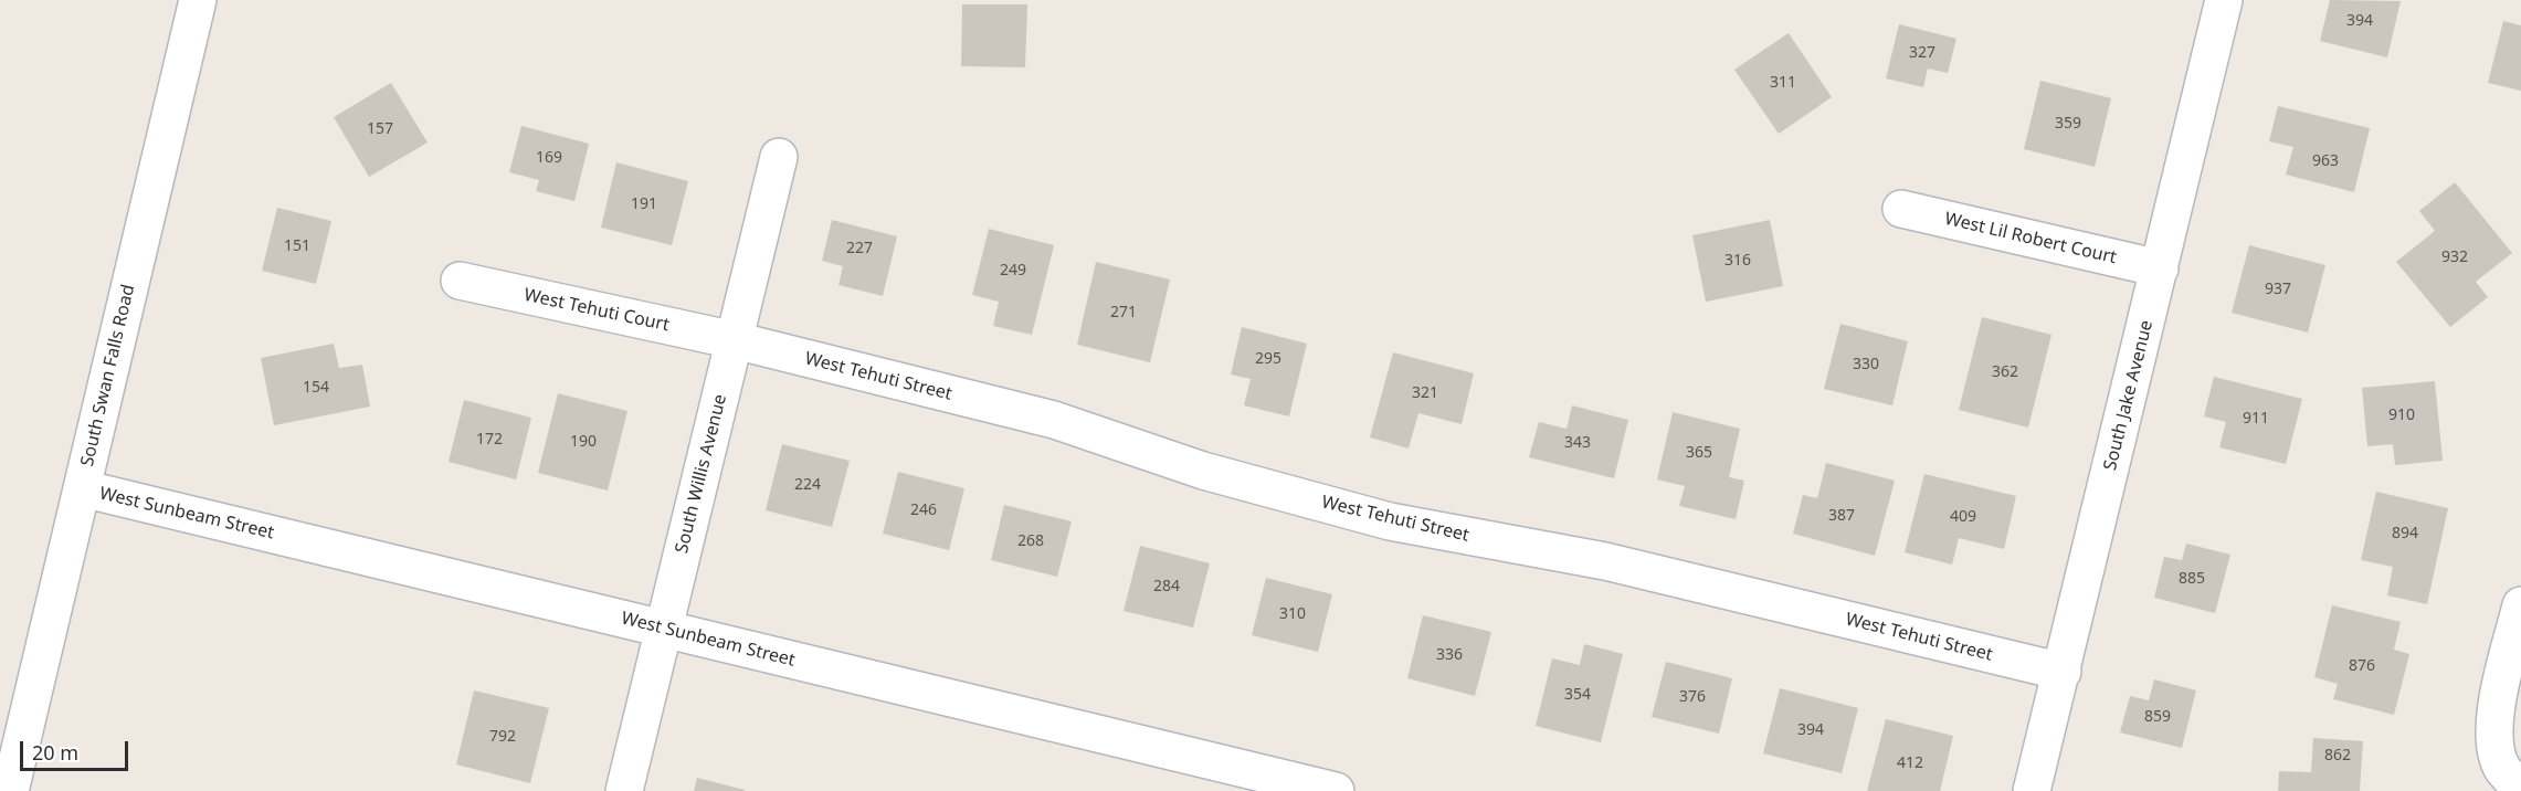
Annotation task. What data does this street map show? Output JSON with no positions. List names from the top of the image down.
{
  "streets": {
    "street": [
      "West Lil Robert Court",
      "West Tehuti Court",
      "South Swan Falls Road",
      "West Tehuti Street",
      "South Jake Avenue",
      "South Willis Avenue",
      "West Sunbeam Street"
    ]
  },
  "crossings": [
    ["West Lil Robert Court", "South Jake Avenue"],
    ["West Tehuti Court", "West Tehuti Street"],
    ["West Tehuti Court", "South Willis Avenue"],
    ["South Swan Falls Road", "West Sunbeam Street"],
    ["West Tehuti Street", "South Jake Avenue"],
    ["West Tehuti Street", "South Willis Avenue"],
    ["South Willis Avenue", "West Sunbeam Street"]
  ],
  "house_numbers": [
    "394",
    "327",
    "311",
    "359",
    "157",
    "169",
    "963",
    "191",
    "151",
    "227",
    "932",
    "316",
    "249",
    "937",
    "271",
    "295",
    "330",
    "362",
    "154",
    "321",
    "910",
    "911",
    "172",
    "190",
    "343",
    "365",
    "224",
    "246",
    "387",
    "409",
    "894",
    "268",
    "885",
    "284",
    "310",
    "336",
    "876",
    "354",
    "376",
    "859",
    "394",
    "792",
    "862",
    "412"
  ],
  "scale_bar": "20 m"
}
